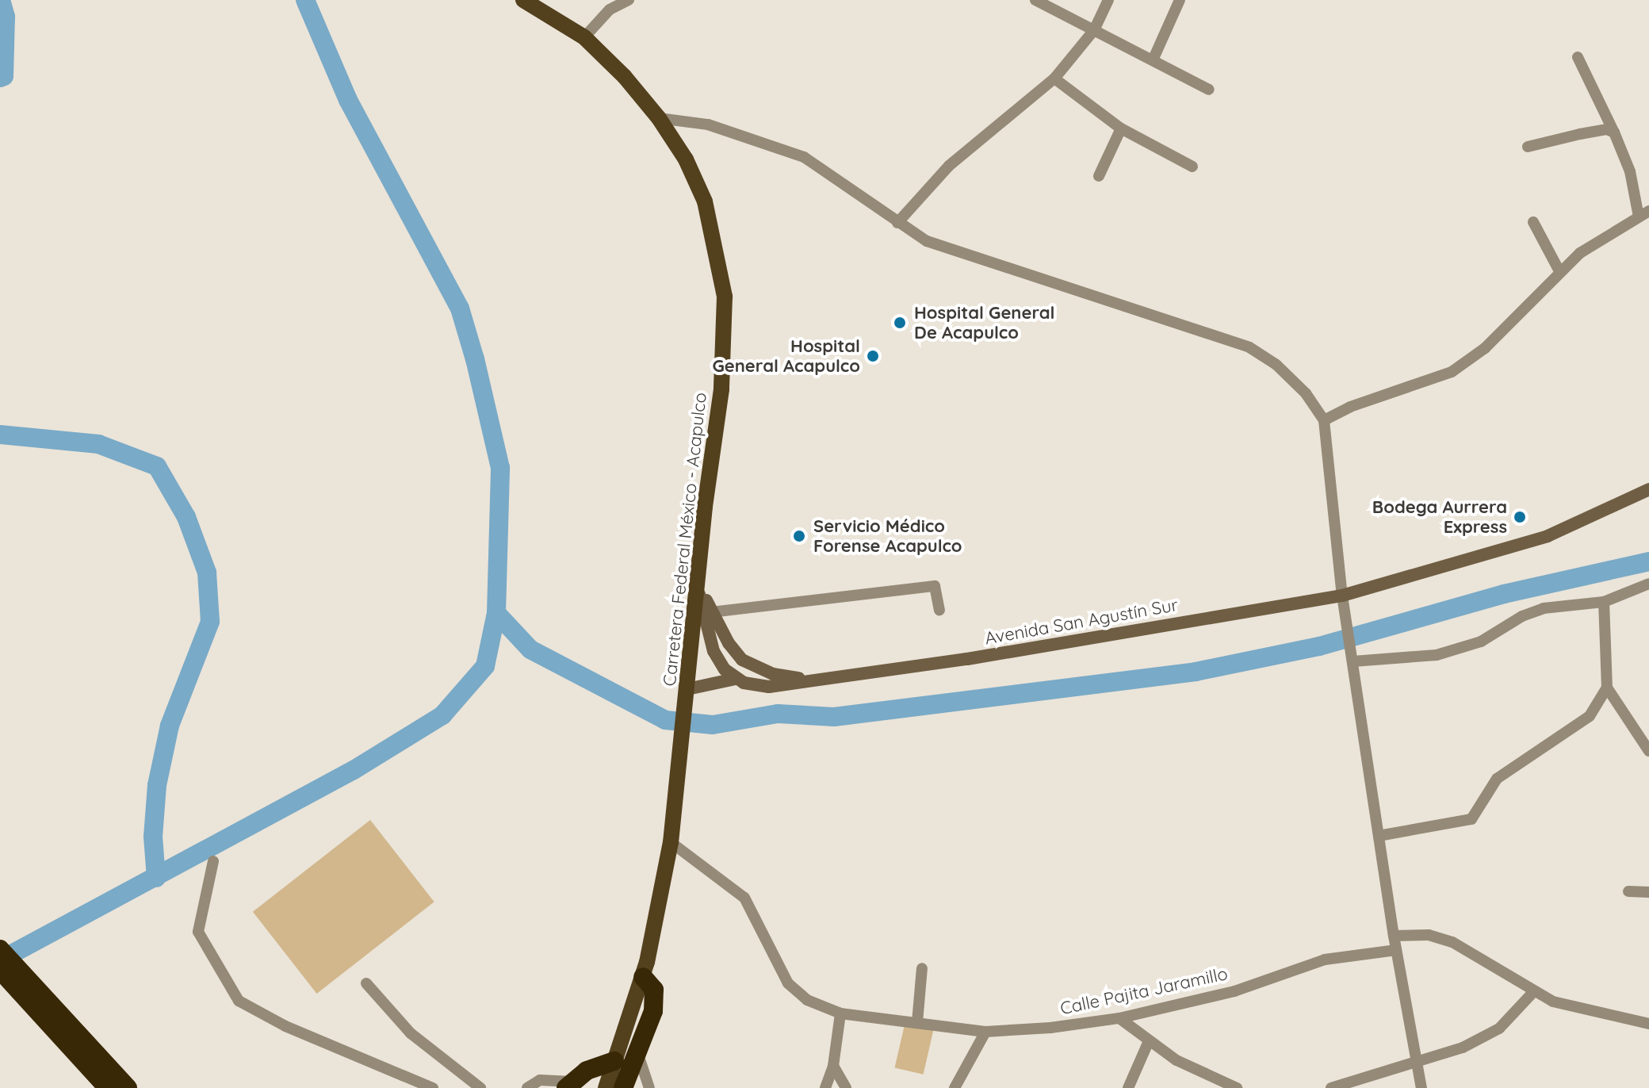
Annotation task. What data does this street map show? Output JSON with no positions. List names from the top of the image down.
{
  "streets": {
    "main road": ["Carretera Federal México - Acapulco", "Avenida San Agustín Sur"],
    "street": ["Calle Pajita Jaramillo"]
  },
  "crossings": [
    ["Carretera Federal México - Acapulco", "Avenida San Agustín Sur"],
    ["Carretera Federal México - Acapulco", "Calle Pajita Jaramillo"]
  ],
  "places": [
    "Hospital General De Acapulco",
    "Hospital General Acapulco",
    "Bodega Aurrera Express",
    "Servicio Médico Forense Acapulco"
  ]
}
